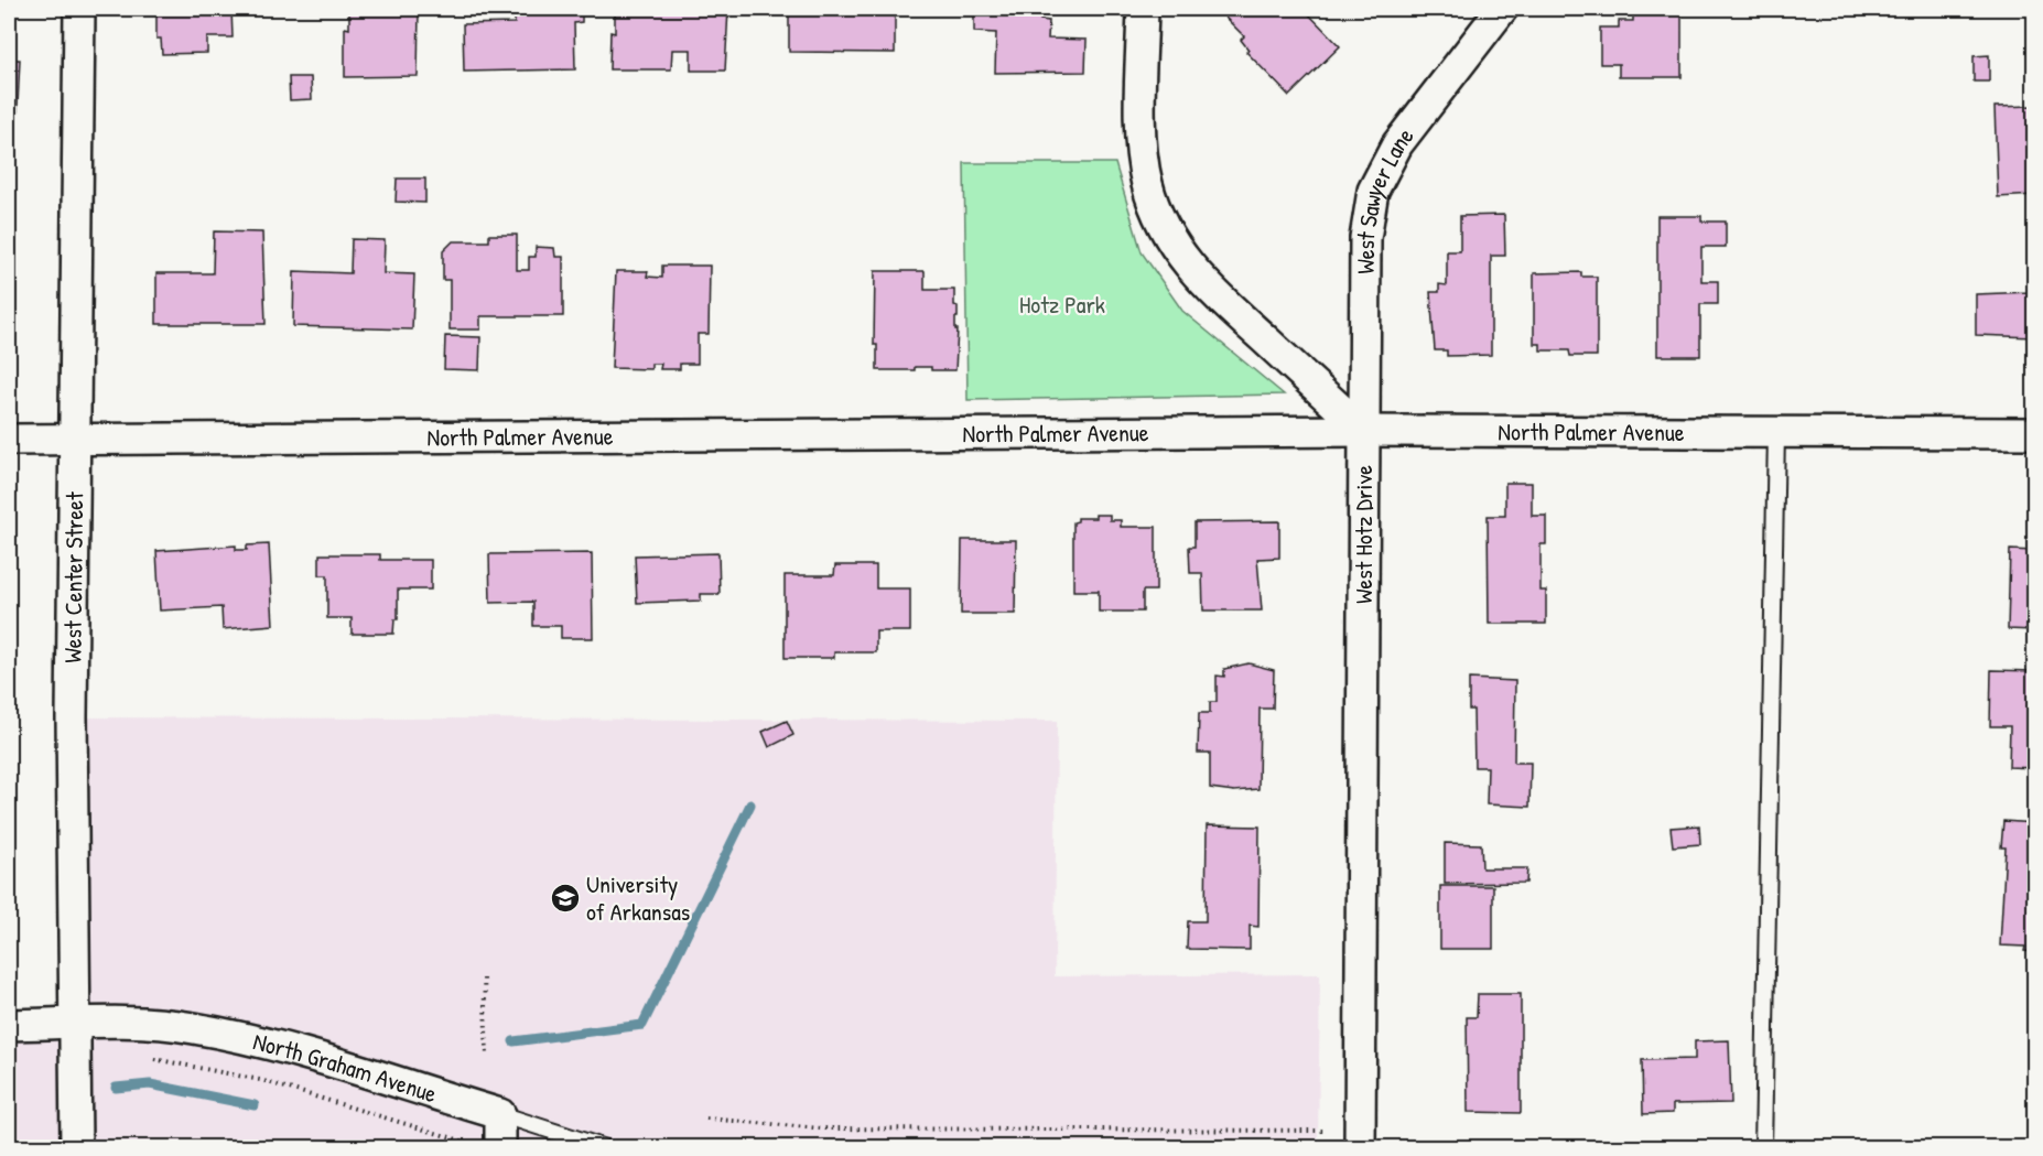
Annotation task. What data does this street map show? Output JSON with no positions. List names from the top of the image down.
{
  "streets": {
    "street": [
      "West Sawyer Lane",
      "North Palmer Avenue",
      "West Hotz Drive",
      "West Center Street",
      "North Graham Avenue"
    ]
  },
  "crossings": [
    ["West Sawyer Lane", "North Palmer Avenue"],
    ["West Sawyer Lane", "West Hotz Drive"],
    ["North Palmer Avenue", "West Hotz Drive"],
    ["North Palmer Avenue", "West Center Street"],
    ["West Center Street", "North Graham Avenue"]
  ],
  "parks": ["Hotz Park"],
  "places": {
    "school or university": ["University of Arkansas"]
  }
}
